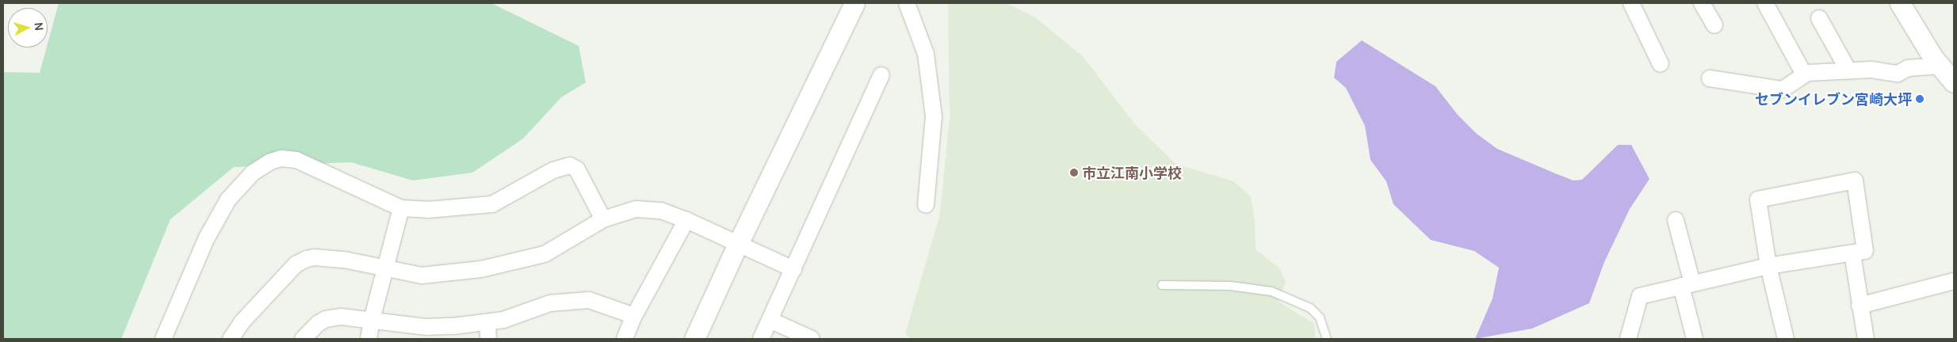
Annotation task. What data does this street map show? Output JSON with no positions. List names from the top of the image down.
{
  "places": ["セブンイレブン宮崎大坪", "市立江南小学校"],
  "north": "right"
}
